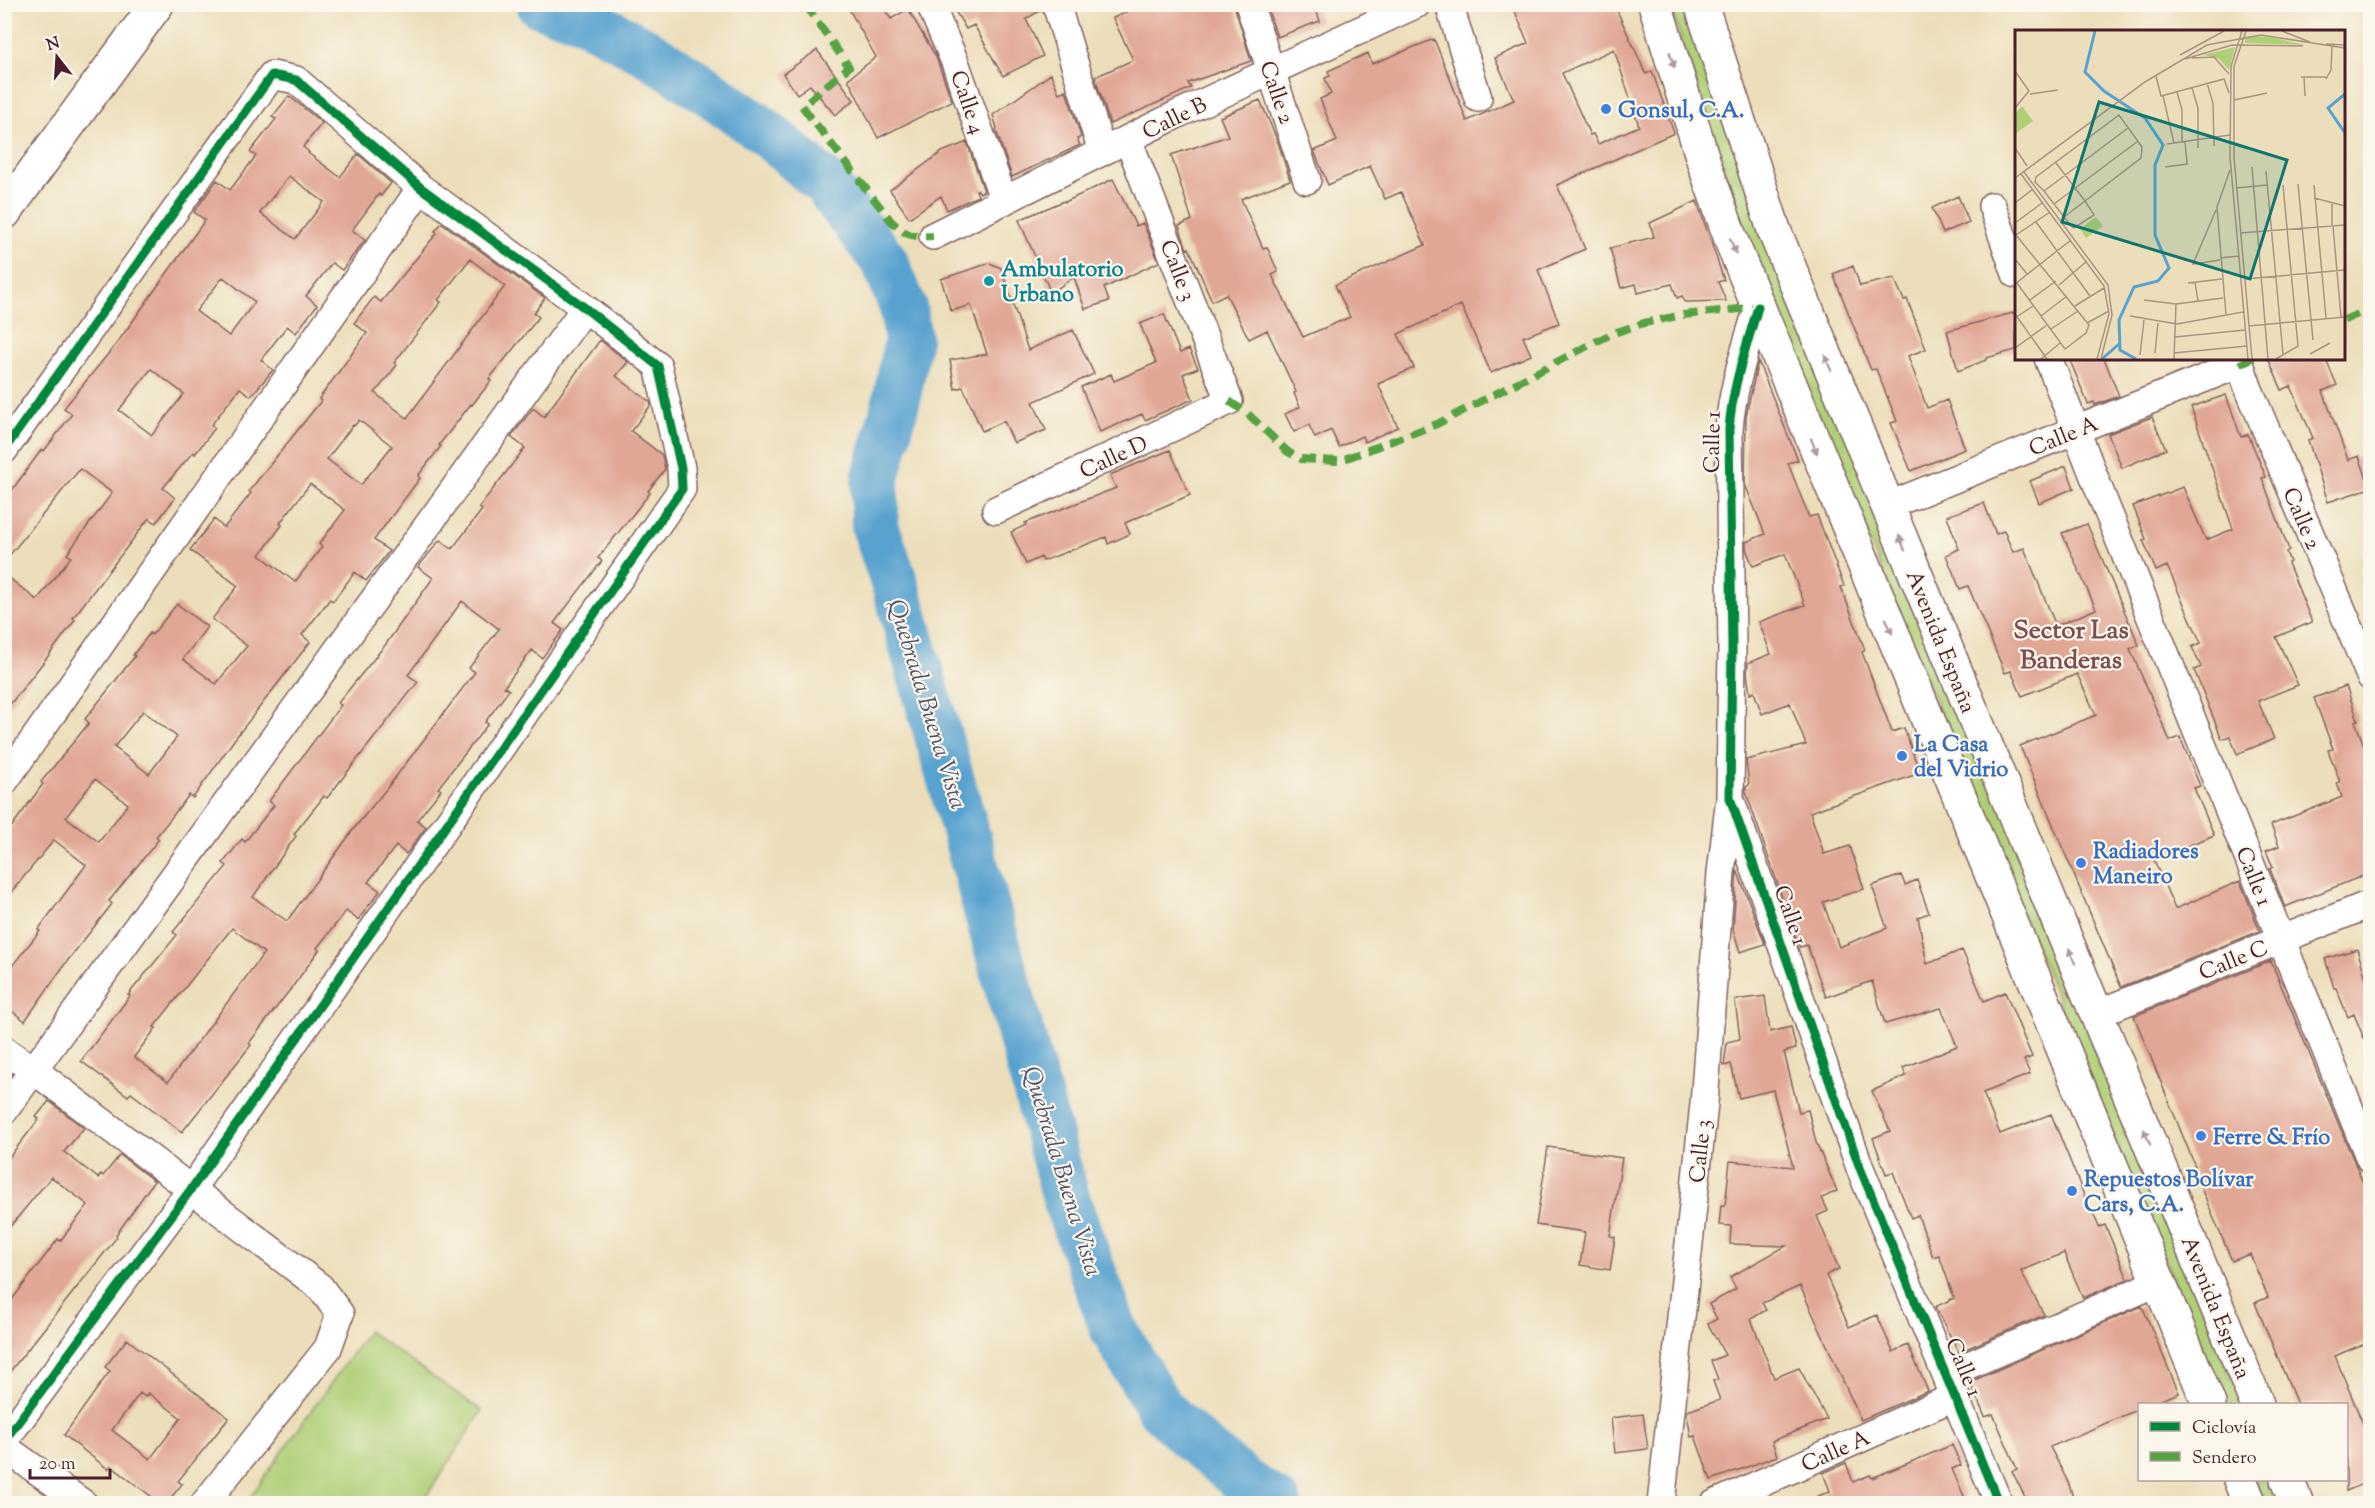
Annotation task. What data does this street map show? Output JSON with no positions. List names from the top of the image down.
{
  "streets": {
    "main road": ["Avenida España"],
    "street": [
      "Calle 2",
      "Calle 4",
      "Calle B",
      "Calle 3",
      "Calle A",
      "Calle 1",
      "Calle D",
      "Calle C"
    ]
  },
  "crossings": [
    ["Calle 2", "Calle B"],
    ["Calle 2", "Calle A"],
    ["Calle 4", "Calle B"],
    ["Calle B", "Calle 3"],
    ["Calle 3", "Calle 1"],
    ["Calle 3", "Calle D"],
    ["Calle A", "Calle 1"],
    ["Calle A", "Avenida España"],
    ["Calle 1", "Avenida España"],
    ["Calle 1", "Calle C"],
    ["Avenida España", "Calle C"]
  ],
  "districts": ["Sector Las Banderas"],
  "water": ["Quebrada Buena Vista"],
  "places": [
    "Gonsul, C.A.",
    "Ambulatorio Urbano",
    "La Casa del Vidrio",
    "Radiadores Maneiro",
    "Ferre & Frío",
    "Repuestos Bolívar Cars, C.A."
  ],
  "legend": ["Ciclovía", "Sendero"],
  "scale_bar": "20 m",
  "north": "top"
}
